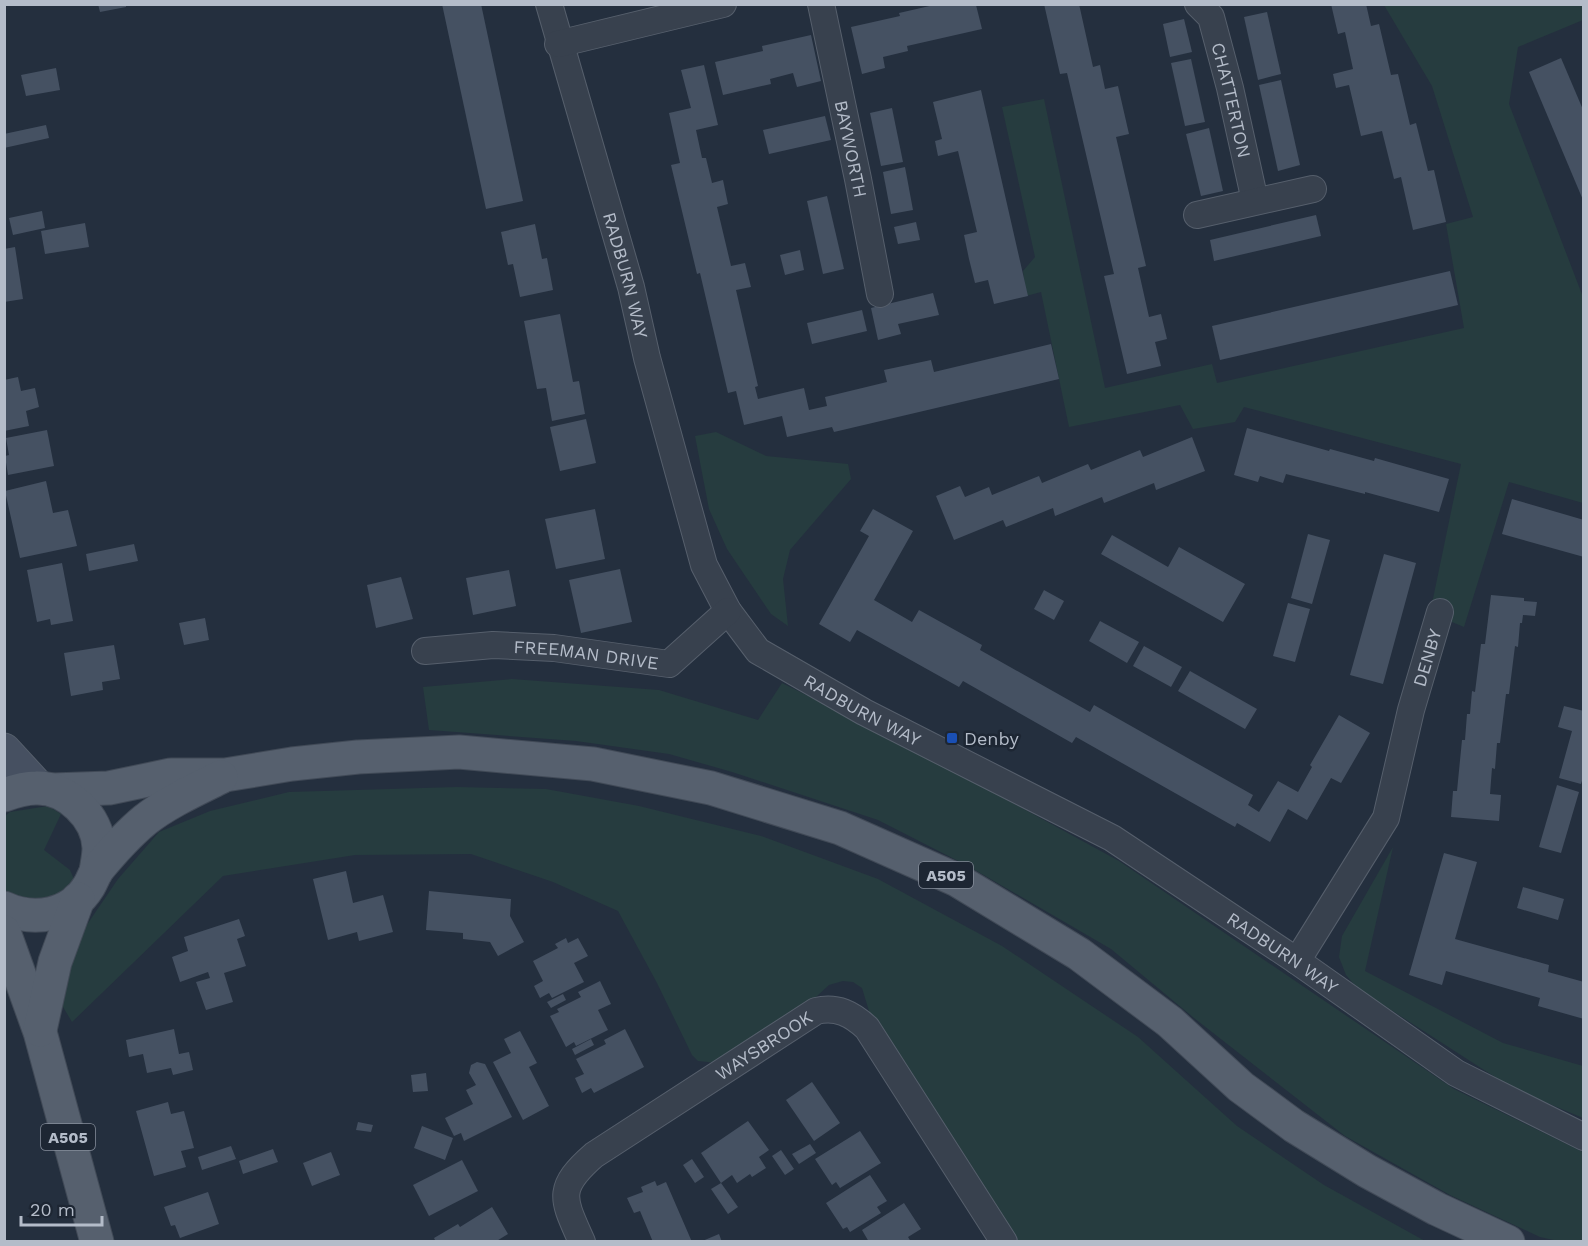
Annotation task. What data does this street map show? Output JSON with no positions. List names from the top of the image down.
{
  "streets": {
    "main road": ["A505"],
    "street": [
      "CHATTERTON",
      "BAYWORTH",
      "RADBURN WAY",
      "FREEMAN DRIVE",
      "DENBY",
      "WAYSBROOK"
    ]
  },
  "crossings": [
    ["RADBURN WAY", "FREEMAN DRIVE"],
    ["RADBURN WAY", "DENBY"]
  ],
  "places": {
    "transit": ["Denby"]
  },
  "scale_bar": "20 m"
}
